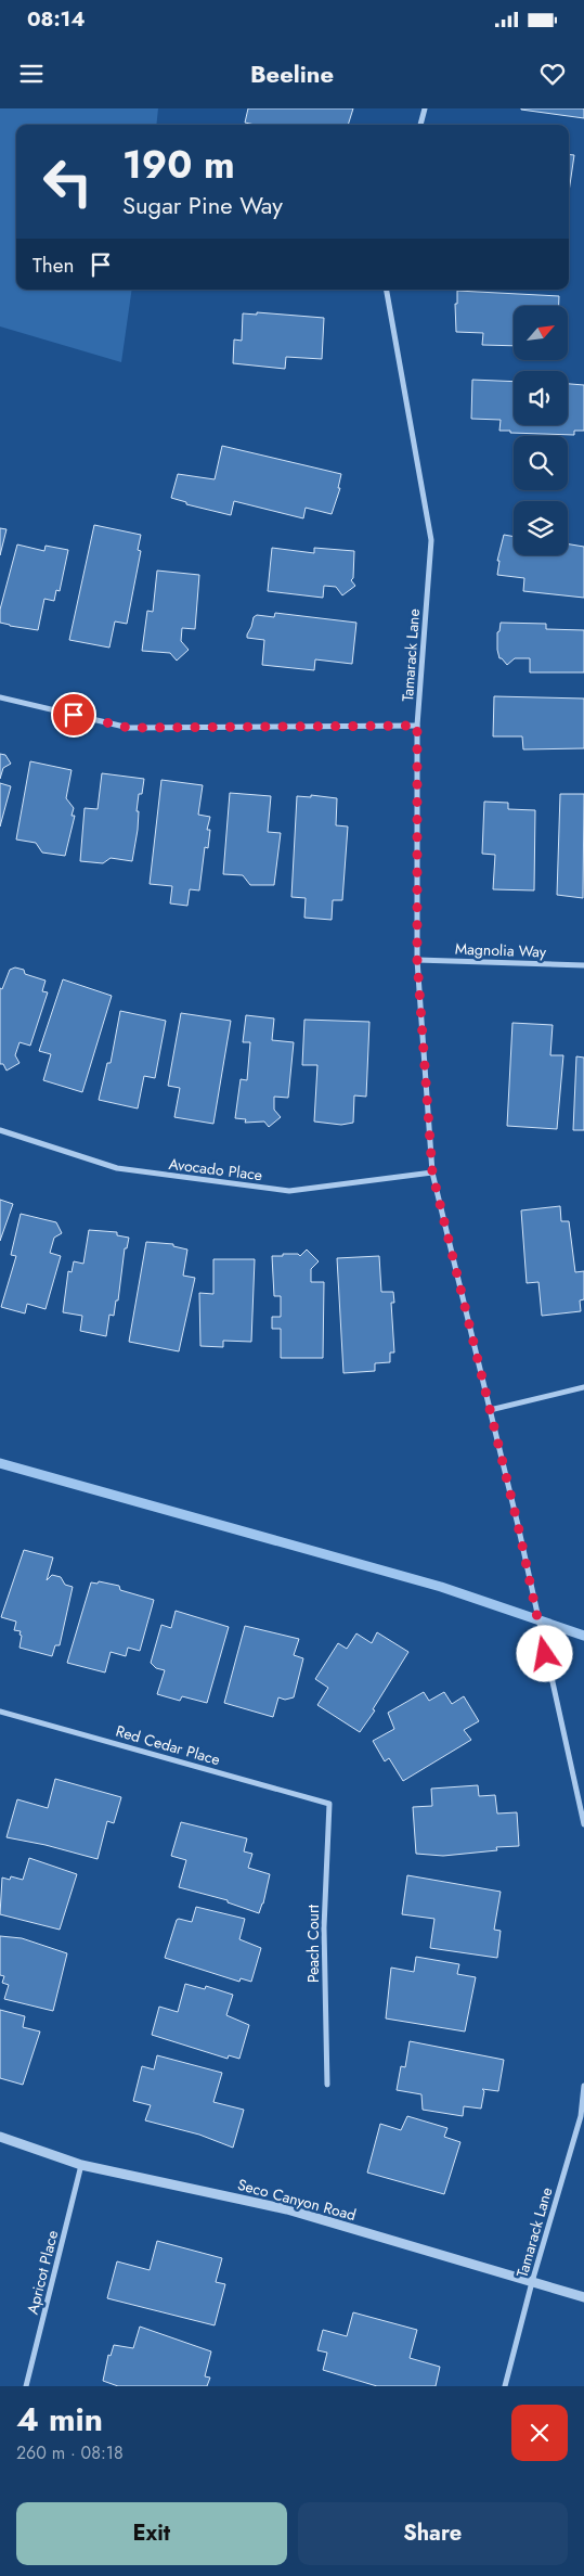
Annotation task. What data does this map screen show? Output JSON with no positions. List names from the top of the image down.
{
  "streets": {
    "street": [
      "Tamarack Lane",
      "Magnolia Way",
      "Avocado Place",
      "Red Cedar Place",
      "Peach Court",
      "Seco Canyon Road",
      "Apricot Place"
    ]
  },
  "crossings": [
    ["Tamarack Lane", "Magnolia Way"],
    ["Tamarack Lane", "Avocado Place"],
    ["Tamarack Lane", "Seco Canyon Road"],
    ["Red Cedar Place", "Peach Court"],
    ["Seco Canyon Road", "Apricot Place"]
  ],
  "north": "top right",
  "page": {
    "status": "08:14",
    "header": "Beeline",
    "turn": ["190 m", "Sugar Pine Way"],
    "then": "Then",
    "heading": ["4 min", "260 m · 08:18"],
    "buttons": ["Exit", "Share"]
  }
}
